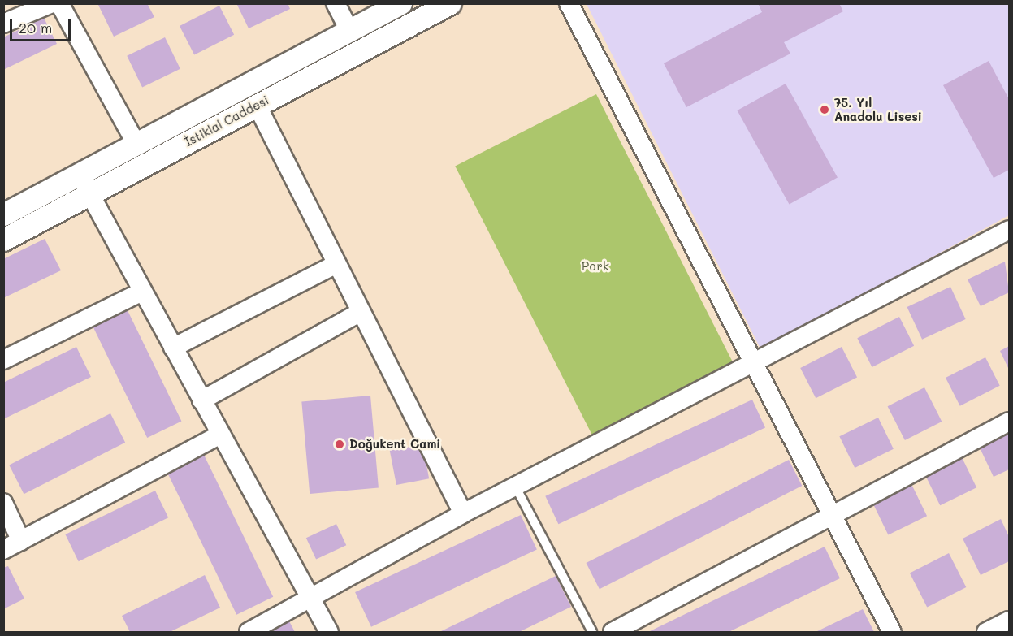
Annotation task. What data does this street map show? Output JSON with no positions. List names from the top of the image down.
{
  "streets": {
    "street": ["İstiklal Caddesi"]
  },
  "parks": ["Park"],
  "places": ["75. Yıl Anadolu Lisesi", "Doğukent Cami"],
  "scale_bar": "20 m"
}
